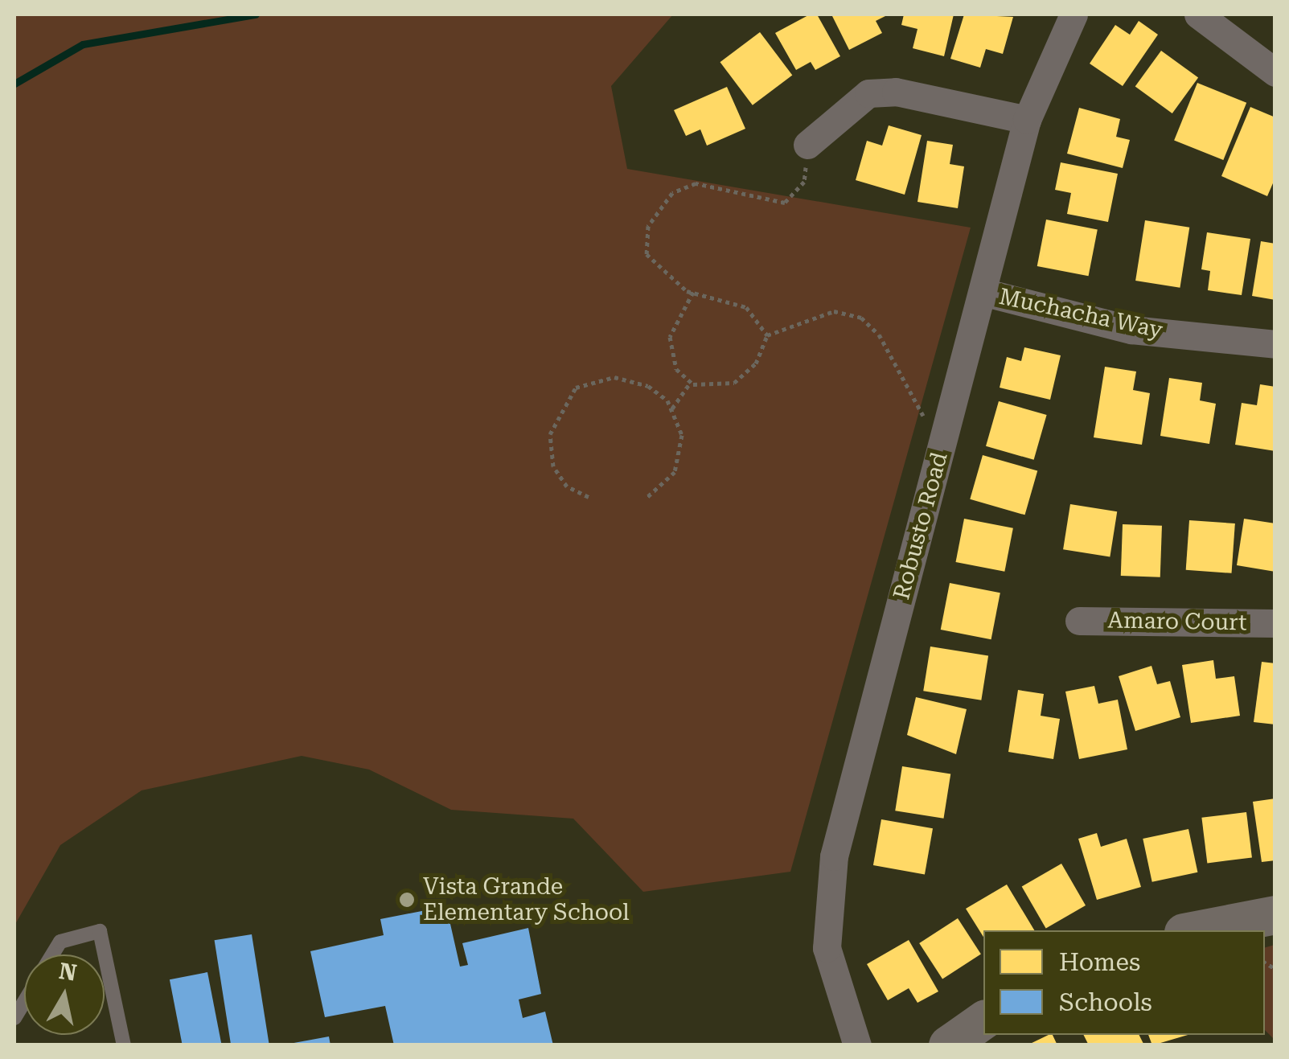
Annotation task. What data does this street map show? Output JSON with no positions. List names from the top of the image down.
{
  "streets": {
    "street": ["Muchacha Way", "Robusto Road", "Amaro Court"]
  },
  "crossings": [
    ["Muchacha Way", "Robusto Road"]
  ],
  "places": ["Vista Grande Elementary School"],
  "legend": ["Homes", "Schools"],
  "north": "top"
}
